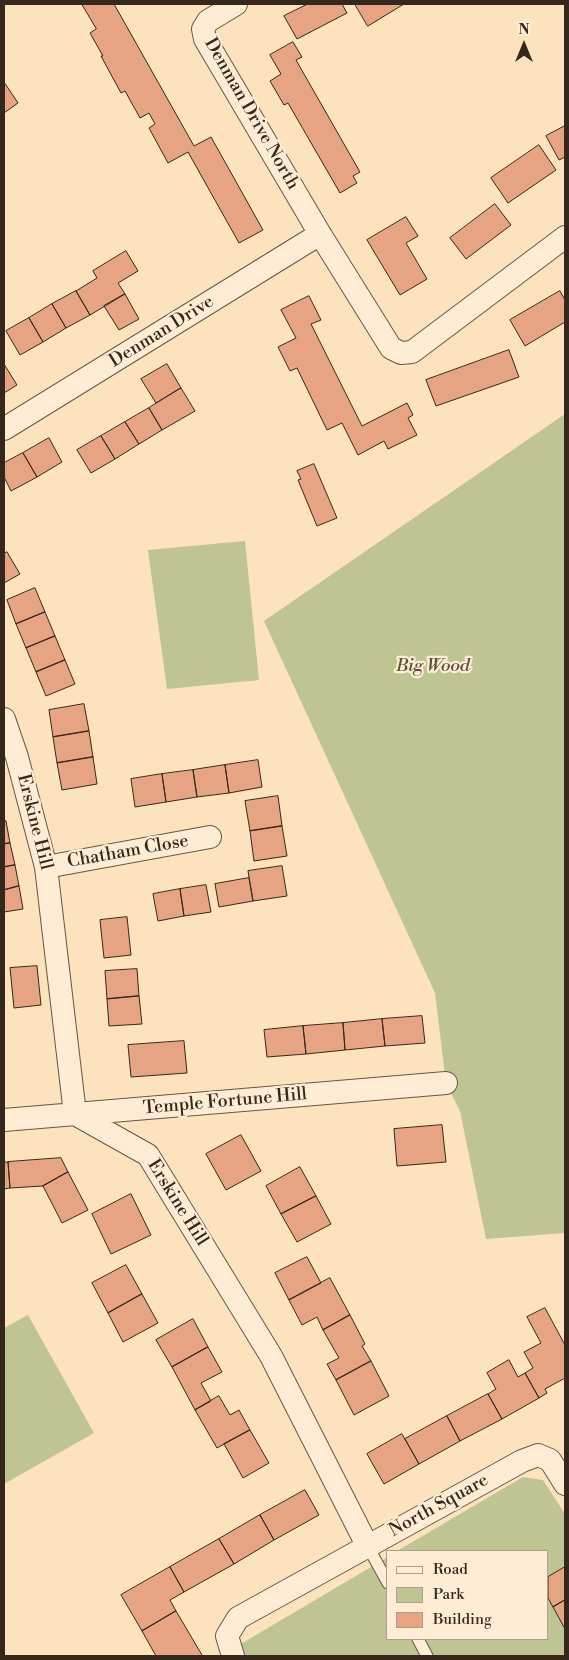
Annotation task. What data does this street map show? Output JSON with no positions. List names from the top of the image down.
{
  "streets": {
    "street": [
      "Denman Drive North",
      "Denman Drive",
      "Erskine Hill",
      "Chatham Close",
      "Temple Fortune Hill",
      "North Square"
    ]
  },
  "crossings": [
    ["Denman Drive North", "Denman Drive"],
    ["Erskine Hill", "Chatham Close"],
    ["Erskine Hill", "Temple Fortune Hill"],
    ["Erskine Hill", "North Square"]
  ],
  "parks": ["Big Wood"],
  "legend": ["Road", "Park", "Building"],
  "north": "top"
}
